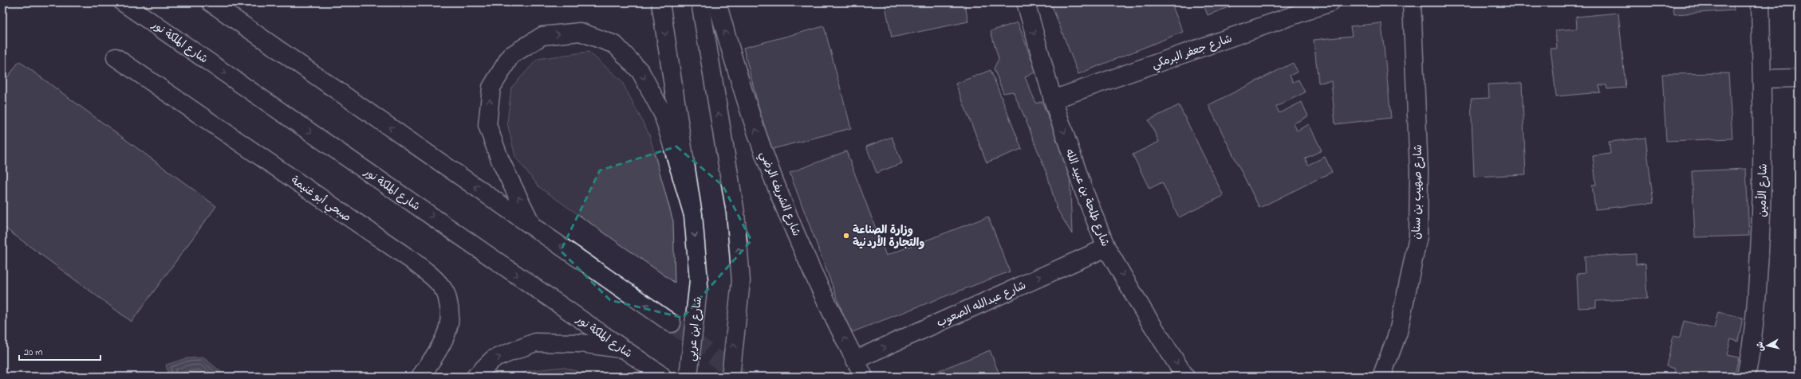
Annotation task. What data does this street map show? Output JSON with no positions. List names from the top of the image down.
{
  "streets": {
    "main road": [
      "شارع الملكة نور",
      "شارع جعفر البرمكي",
      "شارع الأمين",
      "شارع صهيب بن سنان",
      "شارع الشريف الرضي",
      "شارع طلحة بن عبيد الله",
      "صبحي أبو غنيمة",
      "شارع عبدالله الصعوب",
      "شارع ابن عربي"
    ]
  },
  "crossings": [
    ["شارع جعفر البرمكي", "شارع طلحة بن عبيد الله"],
    ["شارع الشريف الرضي", "شارع عبدالله الصعوب"],
    ["شارع طلحة بن عبيد الله", "شارع عبدالله الصعوب"]
  ],
  "one_way": ["شارع طلحة بن عبيد الله", "شارع عبدالله الصعوب"],
  "places": ["وزارة الصناعة والتجارة الأردنية"],
  "scale_bar": "20 m",
  "north": "left"
}
